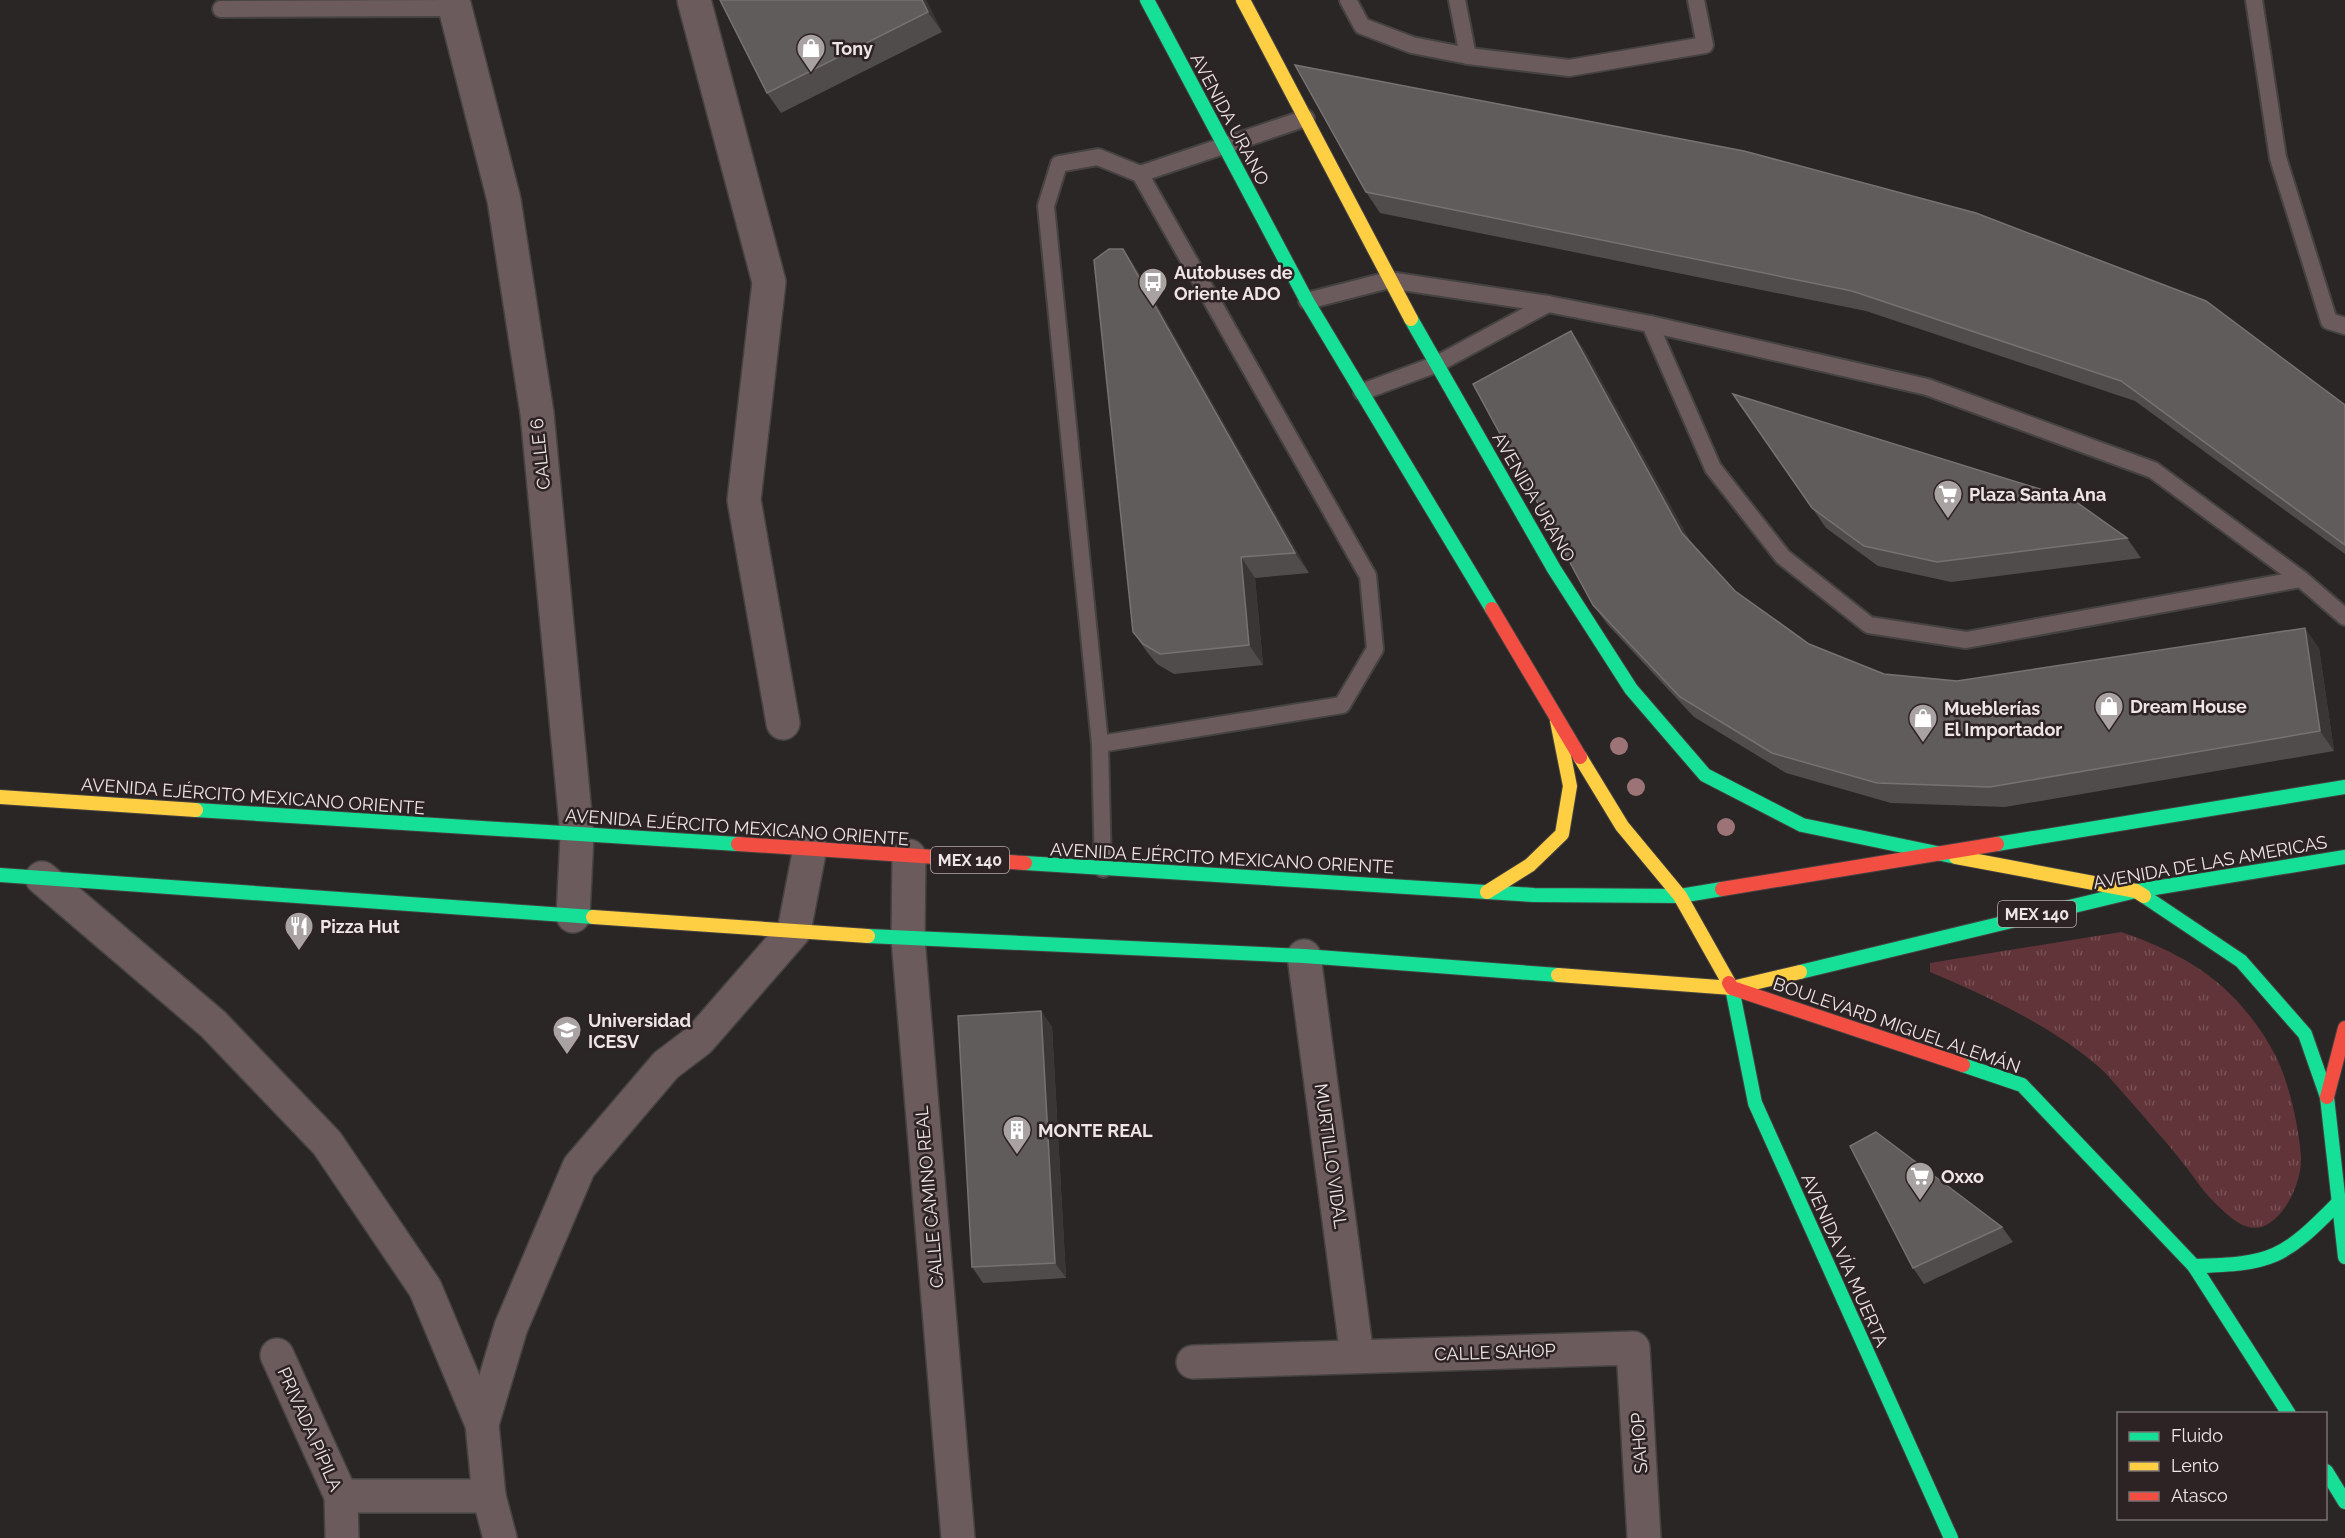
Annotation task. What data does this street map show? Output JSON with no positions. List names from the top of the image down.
{
  "streets": {
    "main road": [
      "AVENIDA URANO",
      "AVENIDA EJÉRCITO MEXICANO ORIENTE",
      "MEX 140",
      "AVENIDA DE LAS AMERICAS",
      "BOULEVARD MIGUEL ALEMÁN",
      "AVENIDA VÍA MUERTA"
    ],
    "street": [
      "CALLE 6",
      "MURTILLO VIDAL",
      "CALLE CAMINO REAL",
      "CALLE SAHOP",
      "PRIVADA PÍPILA",
      "SAHOP"
    ]
  },
  "crossings": [
    ["AVENIDA URANO", "AVENIDA EJÉRCITO MEXICANO ORIENTE"],
    ["AVENIDA URANO", "MEX 140"],
    ["CALLE 6", "AVENIDA EJÉRCITO MEXICANO ORIENTE"],
    ["CALLE 6", "MEX 140"],
    ["AVENIDA EJÉRCITO MEXICANO ORIENTE", "MEX 140"],
    ["AVENIDA EJÉRCITO MEXICANO ORIENTE", "CALLE CAMINO REAL"],
    ["MEX 140", "AVENIDA DE LAS AMERICAS"],
    ["MEX 140", "BOULEVARD MIGUEL ALEMÁN"],
    ["MEX 140", "MURTILLO VIDAL"],
    ["MEX 140", "CALLE CAMINO REAL"],
    ["MEX 140", "AVENIDA VÍA MUERTA"],
    ["AVENIDA DE LAS AMERICAS", "BOULEVARD MIGUEL ALEMÁN"],
    ["AVENIDA DE LAS AMERICAS", "AVENIDA VÍA MUERTA"],
    ["BOULEVARD MIGUEL ALEMÁN", "AVENIDA VÍA MUERTA"],
    ["MURTILLO VIDAL", "CALLE SAHOP"],
    ["CALLE SAHOP", "SAHOP"]
  ],
  "places": {
    "shop": ["Tony", "Dream House", "Mueblerías El Importador"],
    "bus stop": ["Autobuses de Oriente ADO"],
    "supermarket": ["Plaza Santa Ana", "Oxxo"],
    "restaurant": ["Pizza Hut"],
    "school or university": ["Universidad ICESV"],
    "building": ["MONTE REAL"]
  },
  "legend": ["Fluido", "Lento", "Atasco"]
}
